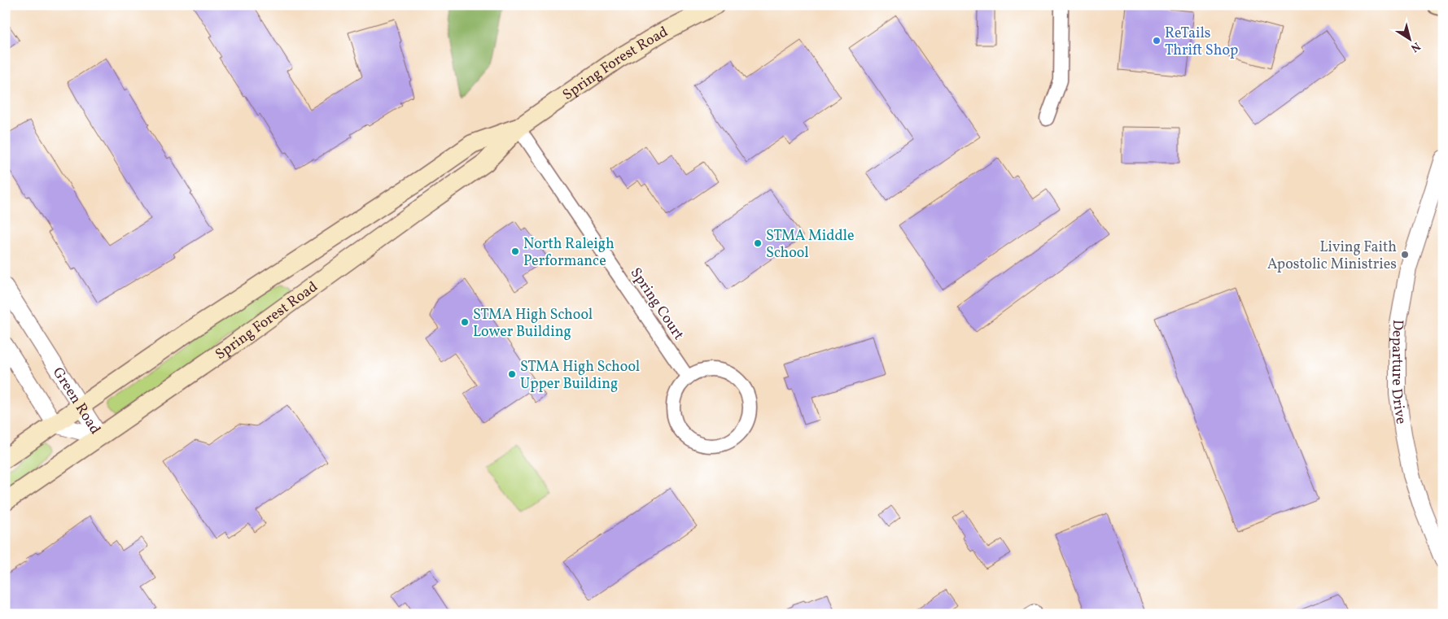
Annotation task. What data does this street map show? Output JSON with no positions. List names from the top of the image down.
{
  "streets": {
    "main road": ["Spring Forest Road"],
    "street": ["Spring Court", "Departure Drive", "Green Road"]
  },
  "crossings": [
    ["Spring Forest Road", "Spring Court"],
    ["Spring Forest Road", "Green Road"]
  ],
  "places": [
    "ReTails Thrift Shop",
    "STMA Middle School",
    "North Raleigh Performance",
    "Living Faith Apostolic Ministries",
    "STMA High School Lower Building",
    "STMA High School Upper Building"
  ],
  "north": "bottom right"
}
